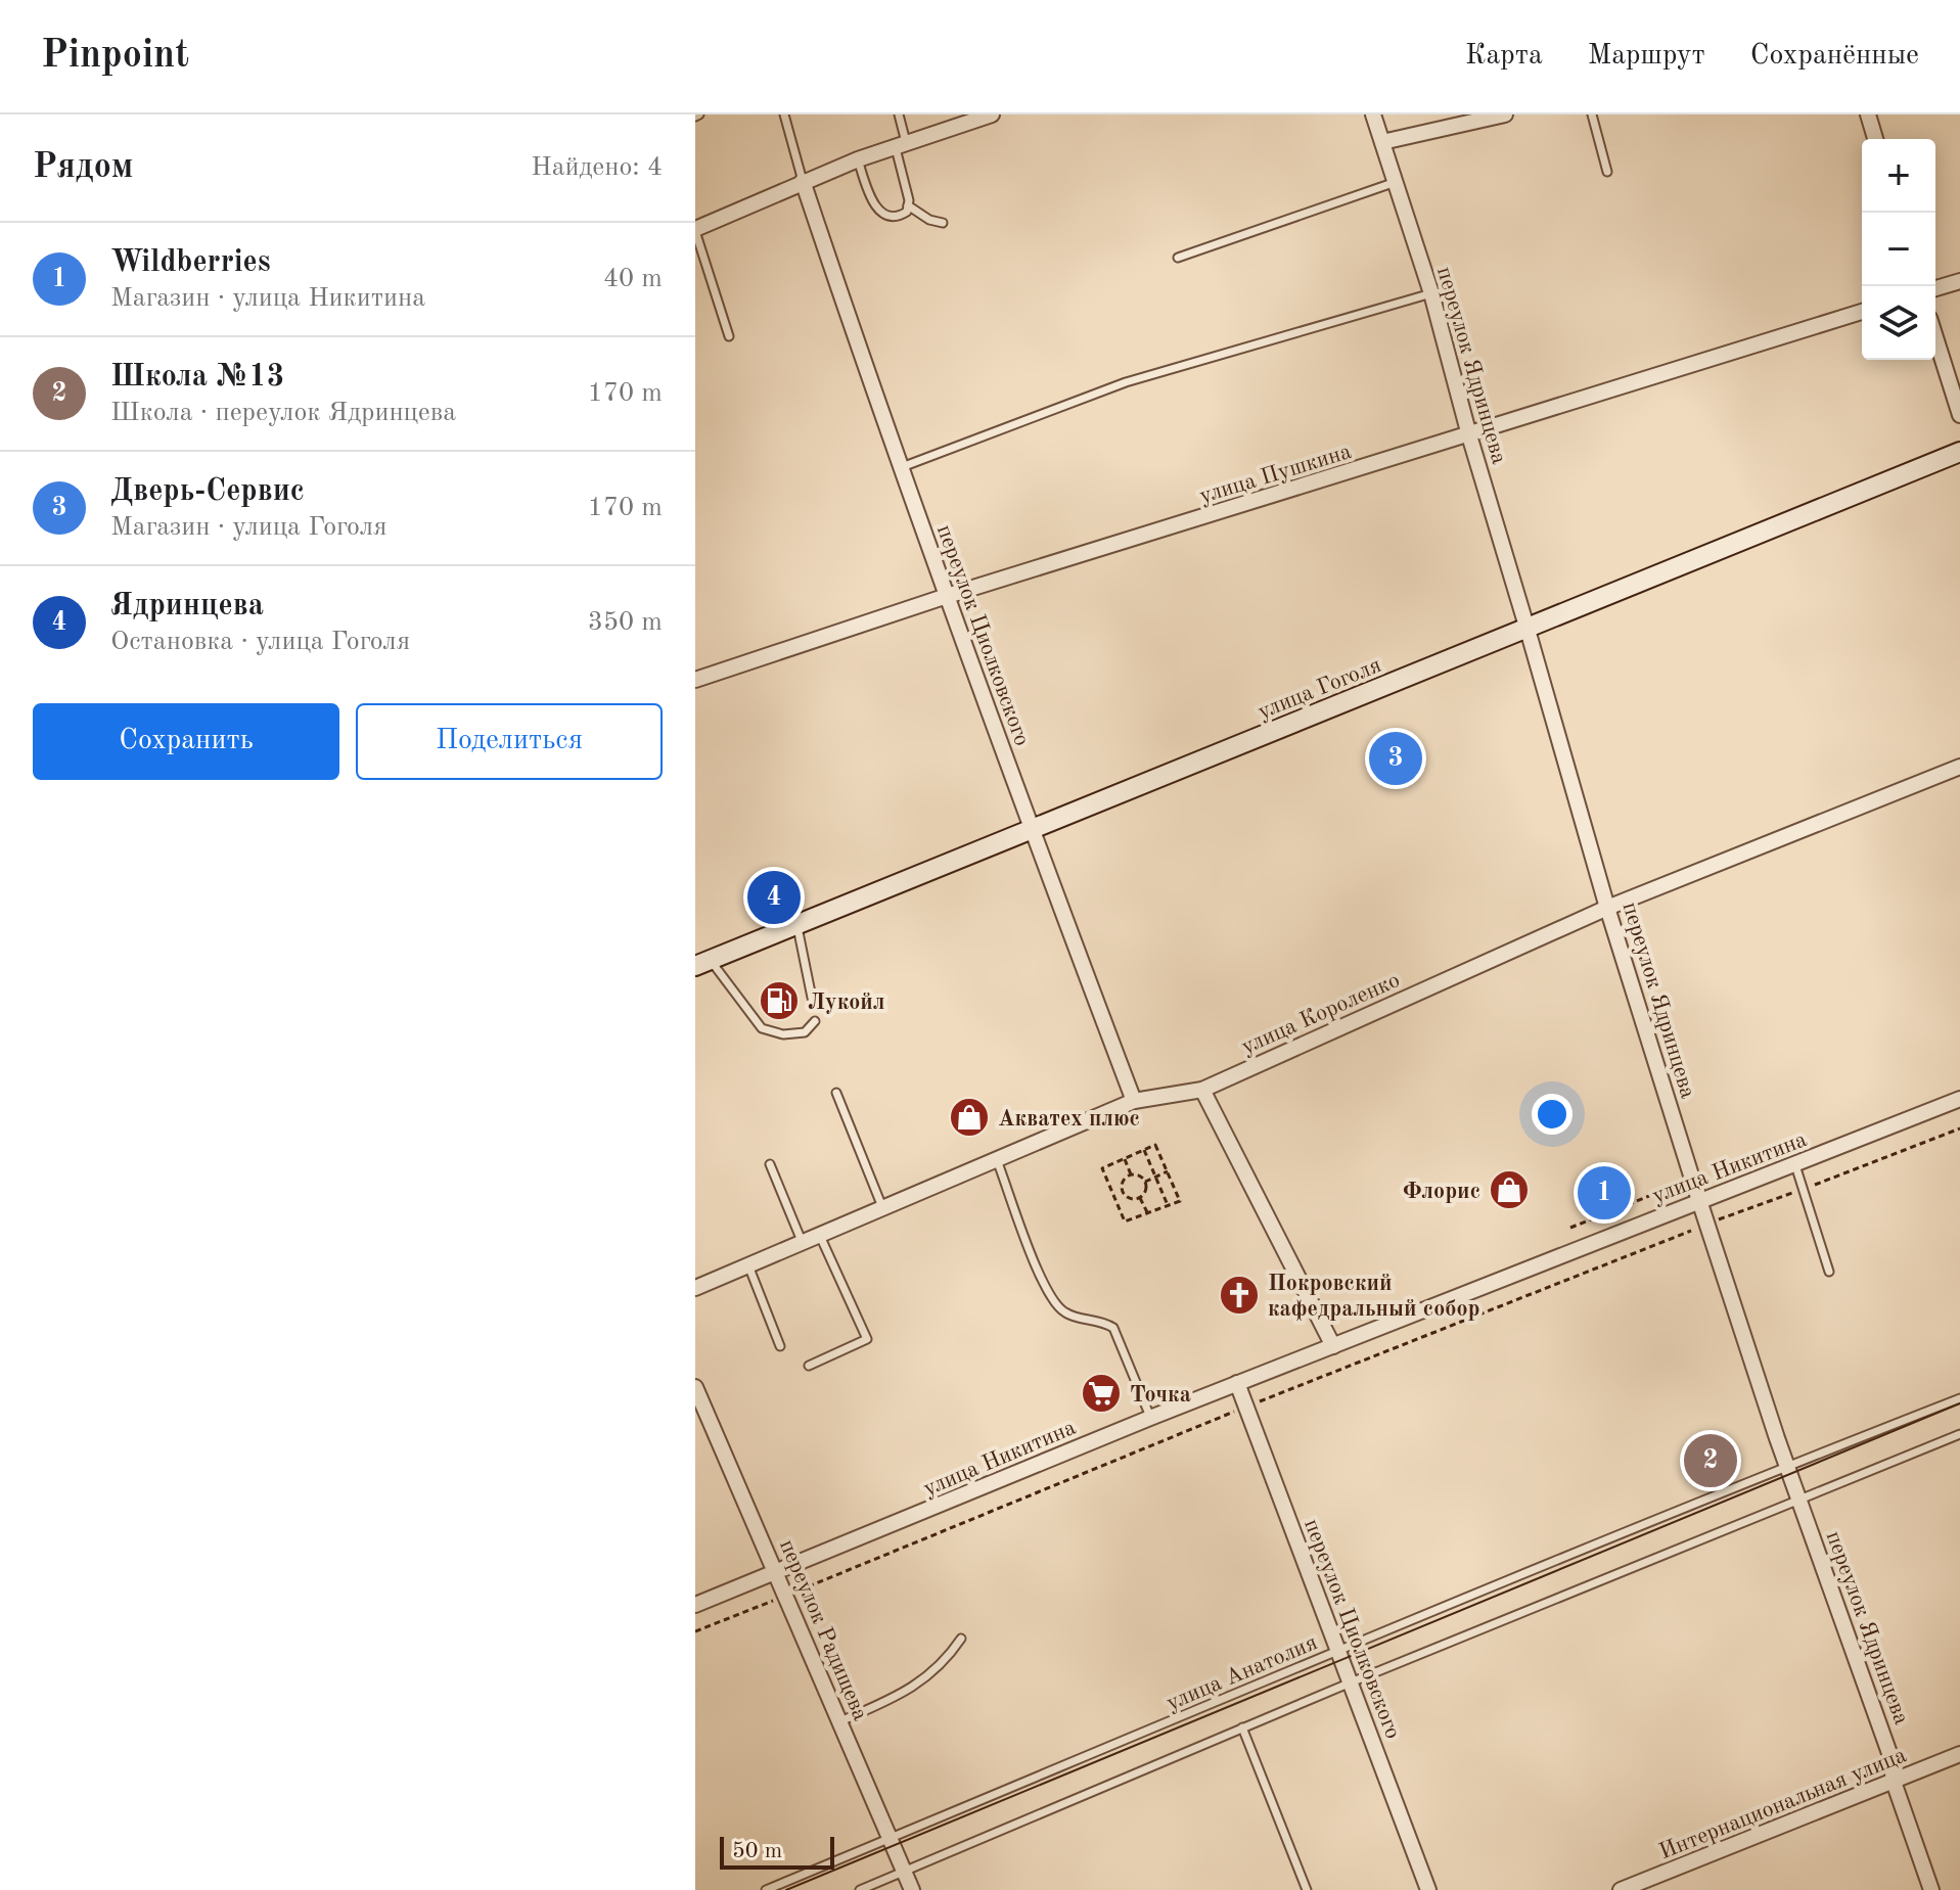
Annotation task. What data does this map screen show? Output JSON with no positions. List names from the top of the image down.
{
  "streets": {
    "street": [
      "переулок Ядринцева",
      "улица Пушкина",
      "переулок Циолковского",
      "улица Гоголя",
      "улица Короленко",
      "улица Никитина",
      "переулок Радищева",
      "Интернациональная улица"
    ],
    "lane": ["улица Анатолия"]
  },
  "crossings": [
    ["переулок Ядринцева", "улица Пушкина"],
    ["переулок Ядринцева", "улица Гоголя"],
    ["переулок Ядринцева", "улица Короленко"],
    ["переулок Ядринцева", "улица Никитина"],
    ["переулок Ядринцева", "улица Анатолия"],
    ["переулок Ядринцева", "Интернациональная улица"],
    ["улица Пушкина", "переулок Циолковского"],
    ["переулок Циолковского", "улица Гоголя"],
    ["переулок Циолковского", "улица Короленко"],
    ["переулок Циолковского", "улица Никитина"],
    ["переулок Циолковского", "улица Анатолия"],
    ["улица Никитина", "переулок Радищева"],
    ["переулок Радищева", "улица Анатолия"]
  ],
  "places": {
    "fuel station": ["Лукойл"],
    "shop": ["Акватех плюс", "Флорис"],
    "church": ["Покровский кафедральный собор"],
    "supermarket": ["Точка"]
  },
  "scale_bar": "50 m",
  "page": {
    "header": "Pinpoint",
    "nav": ["Карта", "Маршрут", "Сохранённые"],
    "heading": ["Рядом", "Найдено: 4"],
    "map_buttons": ["+", "−"],
    "list": [
      {
        "mark": "1",
        "name": "Wildberries",
        "note": "Магазин · улица Никитина",
        "value": "40 m"
      },
      {
        "mark": "2",
        "name": "Школа №13",
        "note": "Школа · переулок Ядринцева",
        "value": "170 m"
      },
      {
        "mark": "3",
        "name": "Дверь-Сервис",
        "note": "Магазин · улица Гоголя",
        "value": "170 m"
      },
      {
        "mark": "4",
        "name": "Ядринцева",
        "note": "Остановка · улица Гоголя",
        "value": "350 m"
      }
    ],
    "buttons": ["Сохранить", "Поделиться"],
    "pins": [
      "3",
      "4",
      "1",
      "2"
    ],
    "scale": "50 m"
  }
}
